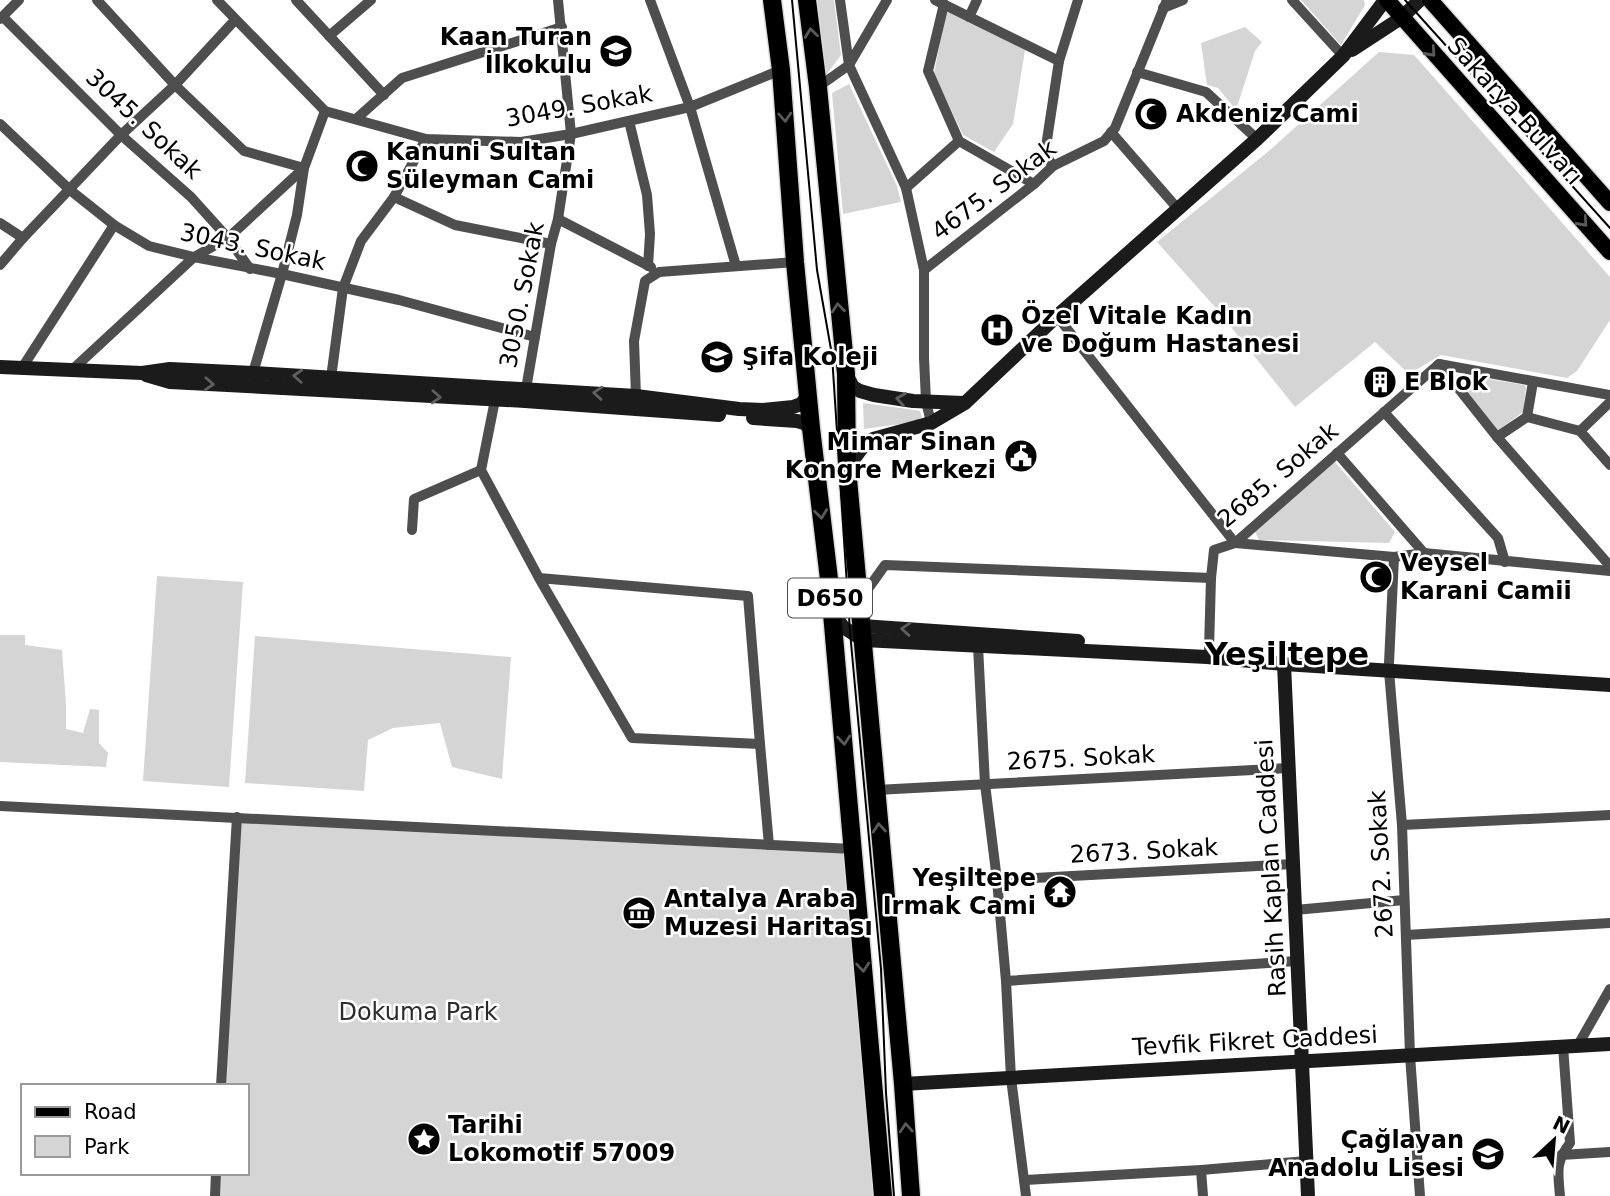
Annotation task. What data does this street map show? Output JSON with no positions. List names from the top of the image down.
{
  "streets": {
    "highway": ["D650"],
    "main road": ["Sakarya Bulvarı"],
    "street": [
      "3049. Sokak",
      "3045. Sokak",
      "4675. Sokak",
      "3043. Sokak",
      "3050. Sokak",
      "2685. Sokak",
      "2675. Sokak",
      "2673. Sokak",
      "2672. Sokak",
      "Rasih Kaplan Caddesi",
      "Tevfik Fikret Caddesi"
    ]
  },
  "crossings": [
    ["3049. Sokak", "3050. Sokak"],
    ["3049. Sokak", "D650"],
    ["3045. Sokak", "3043. Sokak"],
    ["3043. Sokak", "3050. Sokak"],
    ["D650", "2675. Sokak"],
    ["D650", "Tevfik Fikret Caddesi"],
    ["2675. Sokak", "Rasih Kaplan Caddesi"],
    ["2673. Sokak", "Rasih Kaplan Caddesi"],
    ["2672. Sokak", "Tevfik Fikret Caddesi"],
    ["Rasih Kaplan Caddesi", "Tevfik Fikret Caddesi"]
  ],
  "districts": ["Yeşiltepe"],
  "parks": ["Dokuma Park"],
  "places": {
    "school or university": ["Kaan Turan İlkokulu", "Şifa Koleji", "Çağlayan Anadolu Lisesi"],
    "mosque": ["Akdeniz Cami", "Kanuni Sultan Süleyman Cami", "Veysel Karani Camii"],
    "hospital": ["Özel Vitale Kadın ve Doğum Hastanesi"],
    "building": ["E Blok"],
    "public building": ["Mimar Sinan Kongre Merkezi"],
    "temple": ["Yeşiltepe Irmak Cami"],
    "museum": ["Antalya Araba Muzesi Haritası"],
    "place": ["Tarihi Lokomotif 57009"]
  },
  "legend": ["Road", "Park"],
  "north": "top right"
}
